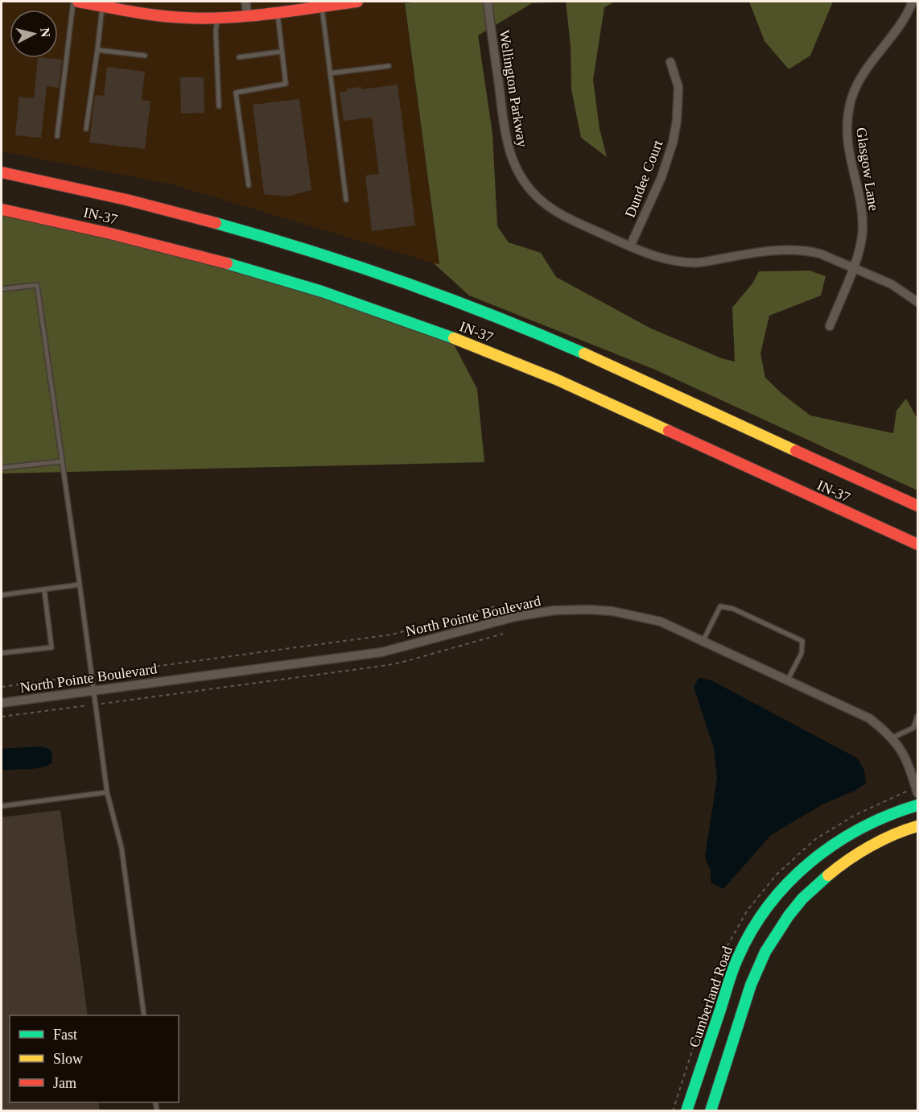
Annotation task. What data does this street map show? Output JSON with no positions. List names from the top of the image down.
{
  "streets": {
    "main road": ["IN-37", "Cumberland Road"],
    "street": [
      "Wellington Parkway",
      "Glasgow Lane",
      "Dundee Court",
      "North Pointe Boulevard"
    ]
  },
  "crossings": [
    ["Wellington Parkway", "Glasgow Lane"],
    ["Wellington Parkway", "Dundee Court"]
  ],
  "legend": ["Fast", "Slow", "Jam"],
  "north": "right"
}
